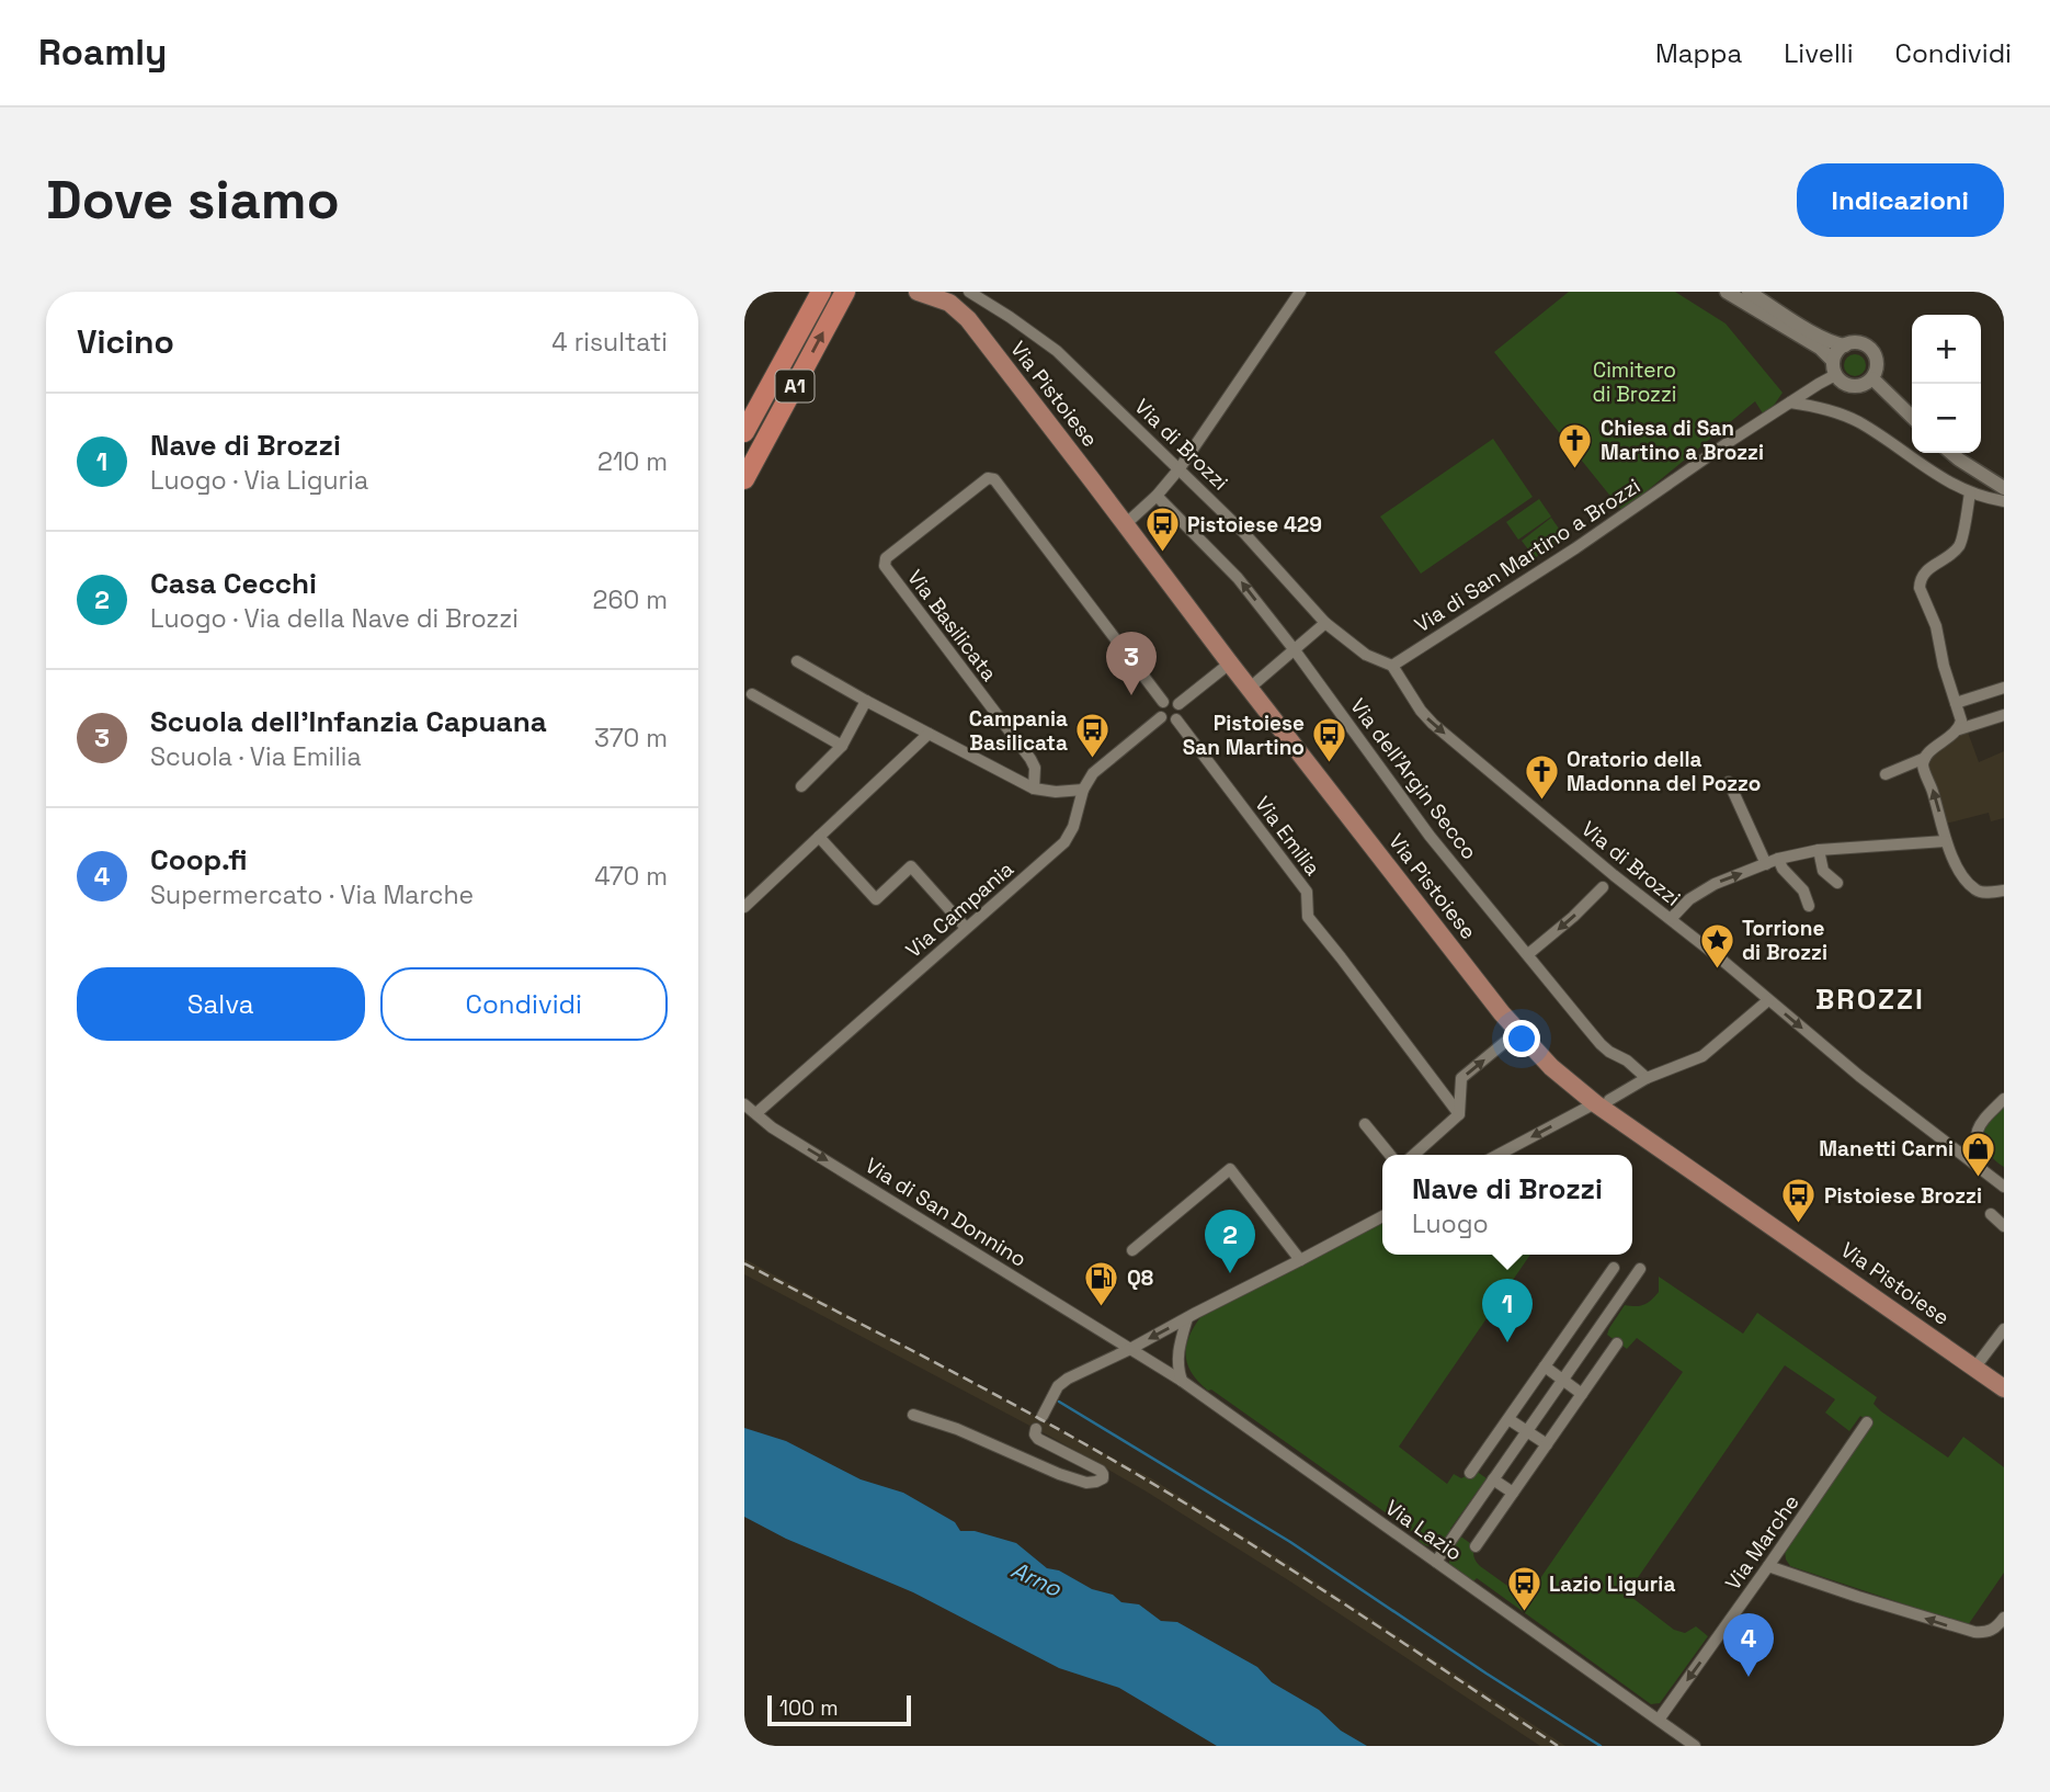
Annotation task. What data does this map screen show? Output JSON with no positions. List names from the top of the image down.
{
  "streets": {
    "highway": ["A1"],
    "main road": ["Via Pistoiese"],
    "street": [
      "Via di Brozzi",
      "Via di San Martino a Brozzi",
      "Via Basilicata",
      "Via dell'Argin Secco",
      "Via Emilia",
      "Via Campania",
      "Via di San Donnino",
      "Via Lazio",
      "Via Marche"
    ]
  },
  "crossings": [
    ["Via di Brozzi", "Via di San Martino a Brozzi"],
    ["Via Basilicata", "Via Emilia"],
    ["Via Basilicata", "Via Campania"],
    ["Via Emilia", "Via Campania"],
    ["Via Campania", "Via di San Donnino"],
    ["Via di San Donnino", "Via Lazio"],
    ["Via Lazio", "Via Marche"]
  ],
  "one_way": ["Via di Brozzi", "Via di San Donnino", "Via Marche"],
  "districts": ["BROZZI"],
  "water": ["Arno"],
  "parks": ["Cimitero di Brozzi"],
  "places": {
    "church": ["Chiesa di San Martino a Brozzi", "Oratorio della Madonna del Pozzo"],
    "bus stop": [
      "Pistoiese 429",
      "Campania Basilicata",
      "Pistoiese San Martino",
      "Pistoiese Brozzi",
      "Lazio Liguria"
    ],
    "place": ["Torrione di Brozzi"],
    "shop": ["Manetti Carni"],
    "fuel station": ["Q8"]
  },
  "scale_bar": "100 m",
  "page": {
    "header": "Roamly",
    "nav": ["Mappa", "Livelli", "Condividi"],
    "buttons": [
      "Indicazioni",
      ["Salva", "Condividi"]
    ],
    "title": "Dove siamo",
    "heading": ["Vicino", "4 risultati"],
    "map_buttons": ["+", "−"],
    "list": [
      {
        "mark": "1",
        "name": "Nave di Brozzi",
        "note": "Luogo · Via Liguria",
        "value": "210 m"
      },
      {
        "mark": "2",
        "name": "Casa Cecchi",
        "note": "Luogo · Via della Nave di Brozzi",
        "value": "260 m"
      },
      {
        "mark": "3",
        "name": "Scuola dell’Infanzia Capuana",
        "note": "Scuola · Via Emilia",
        "value": "370 m"
      },
      {
        "mark": "4",
        "name": "Coop.fi",
        "note": "Supermercato · Via Marche",
        "value": "470 m"
      }
    ],
    "pins": [
      "3",
      "2",
      "1",
      "4"
    ],
    "popup": ["Nave di Brozzi", "Luogo"],
    "scale": "100 m"
  }
}
